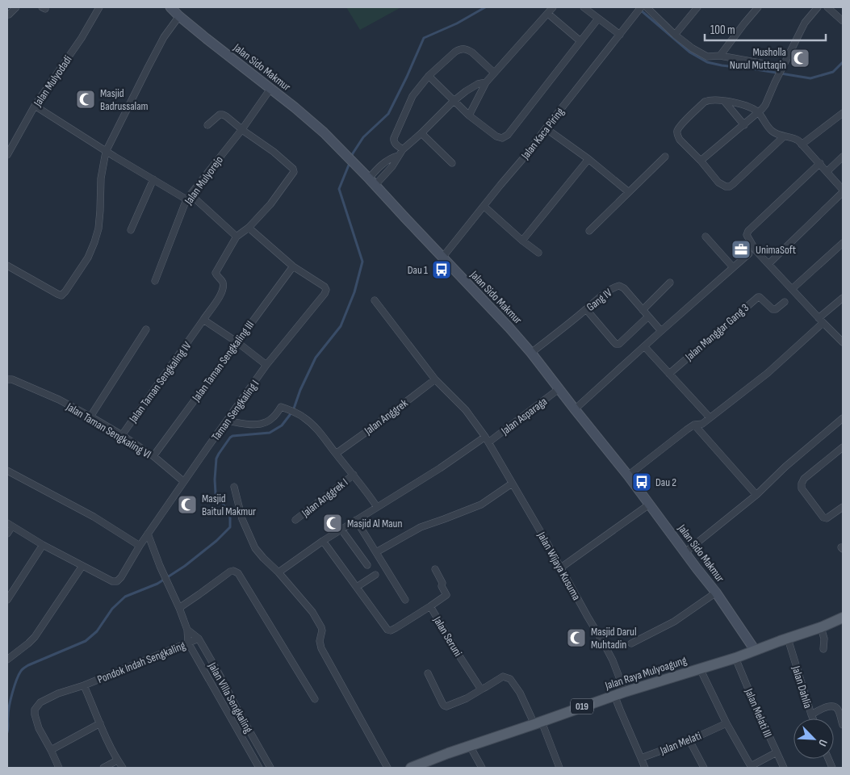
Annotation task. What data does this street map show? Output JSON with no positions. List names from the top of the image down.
{
  "streets": {
    "main road": ["Jalan Sido Makmur", "Jalan Raya Mulyoagung", "019"],
    "street": [
      "Jalan Mulyodadi",
      "Jalan Kaca Piring",
      "Jalan Mulyorejo",
      "Gang IV",
      "Jalan Manggar Gang 3",
      "Jalan Taman Sengkaling III",
      "Jalan Taman Sengkaling IV",
      "Taman Sengkaling I",
      "Jalan Asparaga",
      "Jalan Anggrek",
      "Jalan Taman Sengkaling VI",
      "Jalan Anggrek I",
      "Jalan Wijaya Kusuma",
      "Jalan Seruni",
      "Pondok Indah Sengkaling",
      "Jalan Dahlia",
      "Jalan Villa Sengkaling",
      "Jalan Melati III",
      "Jalan Melati"
    ]
  },
  "crossings": [
    ["Jalan Sido Makmur", "Jalan Kaca Piring"],
    ["Jalan Sido Makmur", "Jalan Mulyorejo"],
    ["Jalan Sido Makmur", "Gang IV"],
    ["Jalan Sido Makmur", "Jalan Asparaga"],
    ["Jalan Sido Makmur", "Jalan Raya Mulyoagung"],
    ["Jalan Taman Sengkaling III", "Taman Sengkaling I"],
    ["Jalan Taman Sengkaling III", "Jalan Taman Sengkaling VI"],
    ["Jalan Taman Sengkaling IV", "Jalan Taman Sengkaling VI"],
    ["Taman Sengkaling I", "Jalan Taman Sengkaling VI"],
    ["Taman Sengkaling I", "Jalan Villa Sengkaling"],
    ["Jalan Asparaga", "Jalan Wijaya Kusuma"],
    ["Jalan Anggrek", "Jalan Wijaya Kusuma"],
    ["Jalan Wijaya Kusuma", "Jalan Raya Mulyoagung"],
    ["Pondok Indah Sengkaling", "Jalan Villa Sengkaling"],
    ["Jalan Raya Mulyoagung", "Jalan Dahlia"],
    ["Jalan Raya Mulyoagung", "Jalan Melati III"]
  ],
  "places": {
    "mosque": [
      "Musholla Nurul Muttaqin",
      "Masjid Badrussalam",
      "Masjid Baitul Makmur",
      "Masjid Al Maun",
      "Masjid Darul Muhtadin"
    ],
    "office": ["UnimaSoft"],
    "bus stop": ["Dau 1", "Dau 2"]
  },
  "scale_bar": "100 m",
  "north": "bottom right"
}
